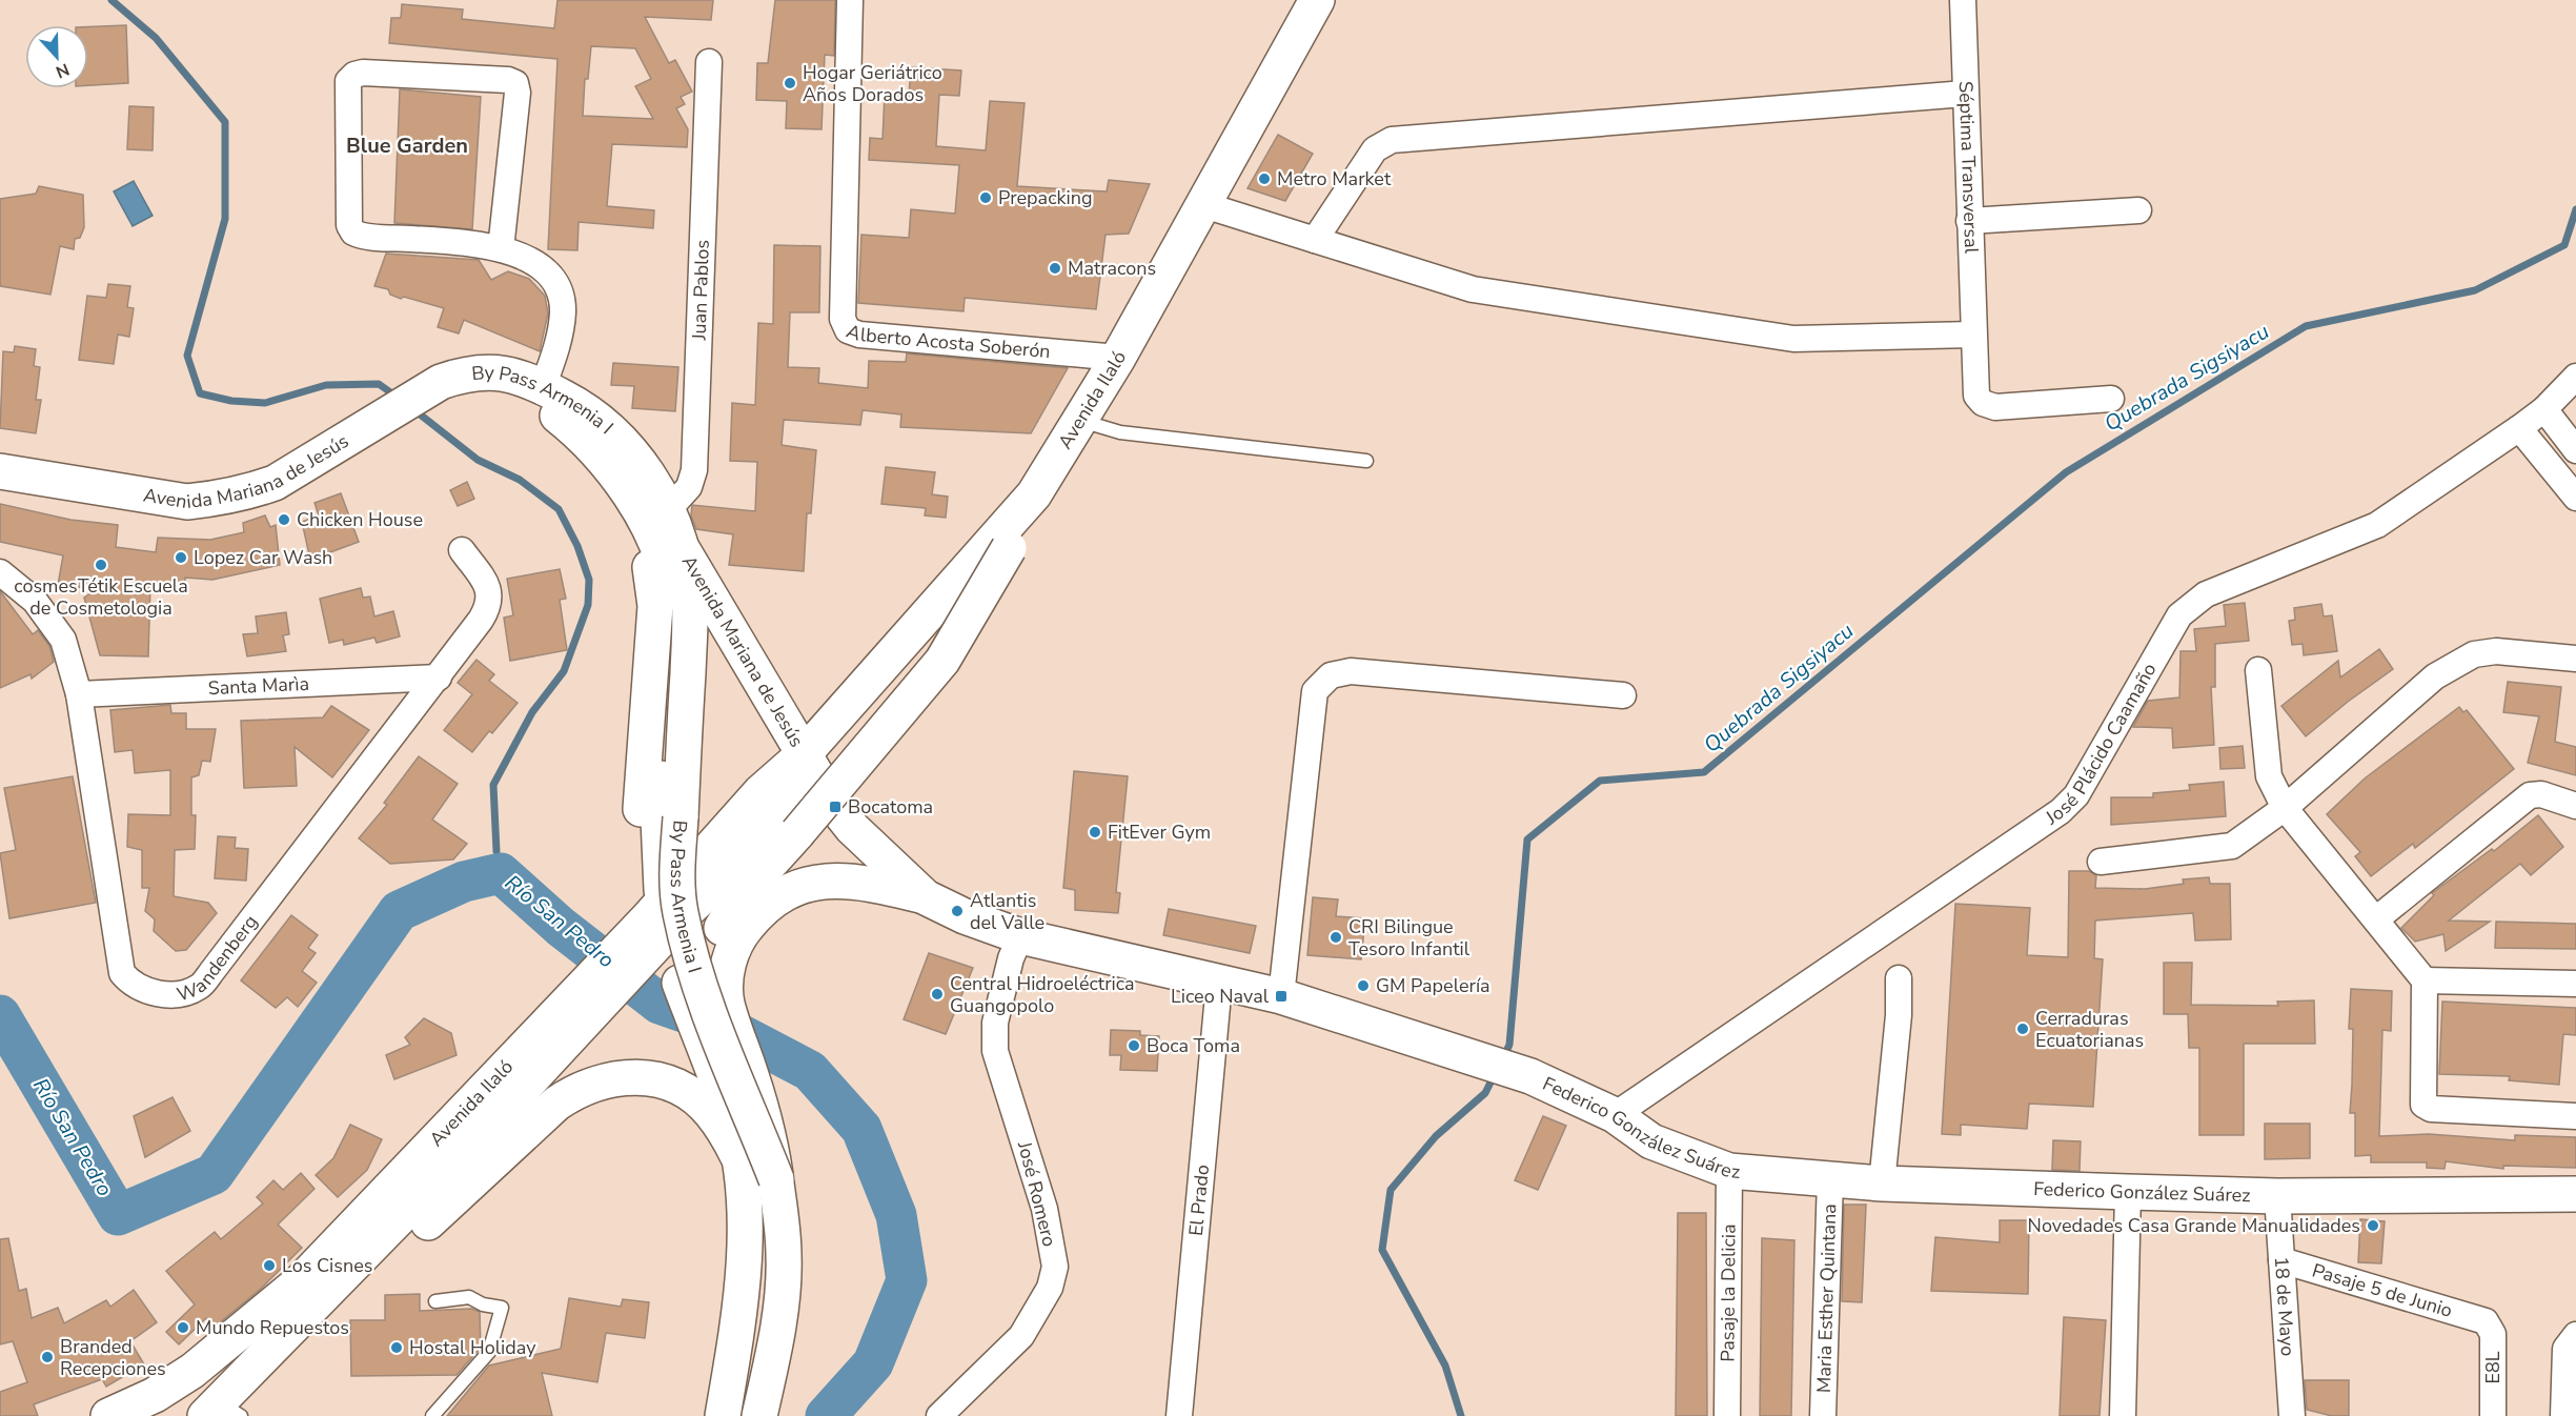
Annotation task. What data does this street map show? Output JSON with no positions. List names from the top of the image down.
{
  "streets": {
    "street": [
      "Séptima Transversal",
      "Juan Pablos",
      "Alberto Acosta Soberón",
      "Avenida Ilaló",
      "By Pass Armenia I",
      "Avenida Mariana de Jesús",
      "Santa Marìa",
      "José Plácido Caamaño",
      "Wandenberg",
      "Federico González Suárez",
      "José Romero",
      "El Prado",
      "Pasaje 5 de Junio",
      "Pasaje la Delicia",
      "Maria Esther Quintana",
      "18 de Mayo",
      "E8L"
    ]
  },
  "crossings": [
    ["Juan Pablos", "By Pass Armenia I"],
    ["Alberto Acosta Soberón", "Avenida Ilaló"],
    ["Avenida Ilaló", "Avenida Mariana de Jesús"],
    ["Avenida Ilaló", "Federico González Suárez"],
    ["By Pass Armenia I", "Avenida Mariana de Jesús"],
    ["Avenida Mariana de Jesús", "Federico González Suárez"],
    ["Santa Marìa", "Wandenberg"],
    ["José Plácido Caamaño", "Federico González Suárez"],
    ["Federico González Suárez", "José Romero"],
    ["Federico González Suárez", "El Prado"],
    ["Federico González Suárez", "Pasaje la Delicia"],
    ["Federico González Suárez", "Maria Esther Quintana"],
    ["Federico González Suárez", "18 de Mayo"],
    ["Pasaje 5 de Junio", "18 de Mayo"],
    ["Pasaje 5 de Junio", "E8L"]
  ],
  "districts": ["Blue Garden"],
  "water": ["Quebrada Sigsiyacu", "Río San Pedro"],
  "places": {
    "other": [
      "Hogar Geriátrico Años Dorados",
      "Metro Market",
      "Prepacking",
      "Matracons",
      "Chicken House",
      "Lopez Car Wash",
      "cosmesTétik Escuela de Cosmetologia",
      "FitEver Gym",
      "Atlantis del Valle",
      "CRI Bilingue Tesoro Infantil",
      "GM Papelería",
      "Central Hidroeléctrica Guangopolo",
      "Cerraduras Ecuatorianas",
      "Boca Toma",
      "Novedades Casa Grande Manualidades",
      "Los Cisnes",
      "Mundo Repuestos",
      "Hostal Holiday",
      "Branded Recepciones"
    ],
    "transit": ["Bocatoma", "Liceo Naval"]
  },
  "north": "bottom"
}
